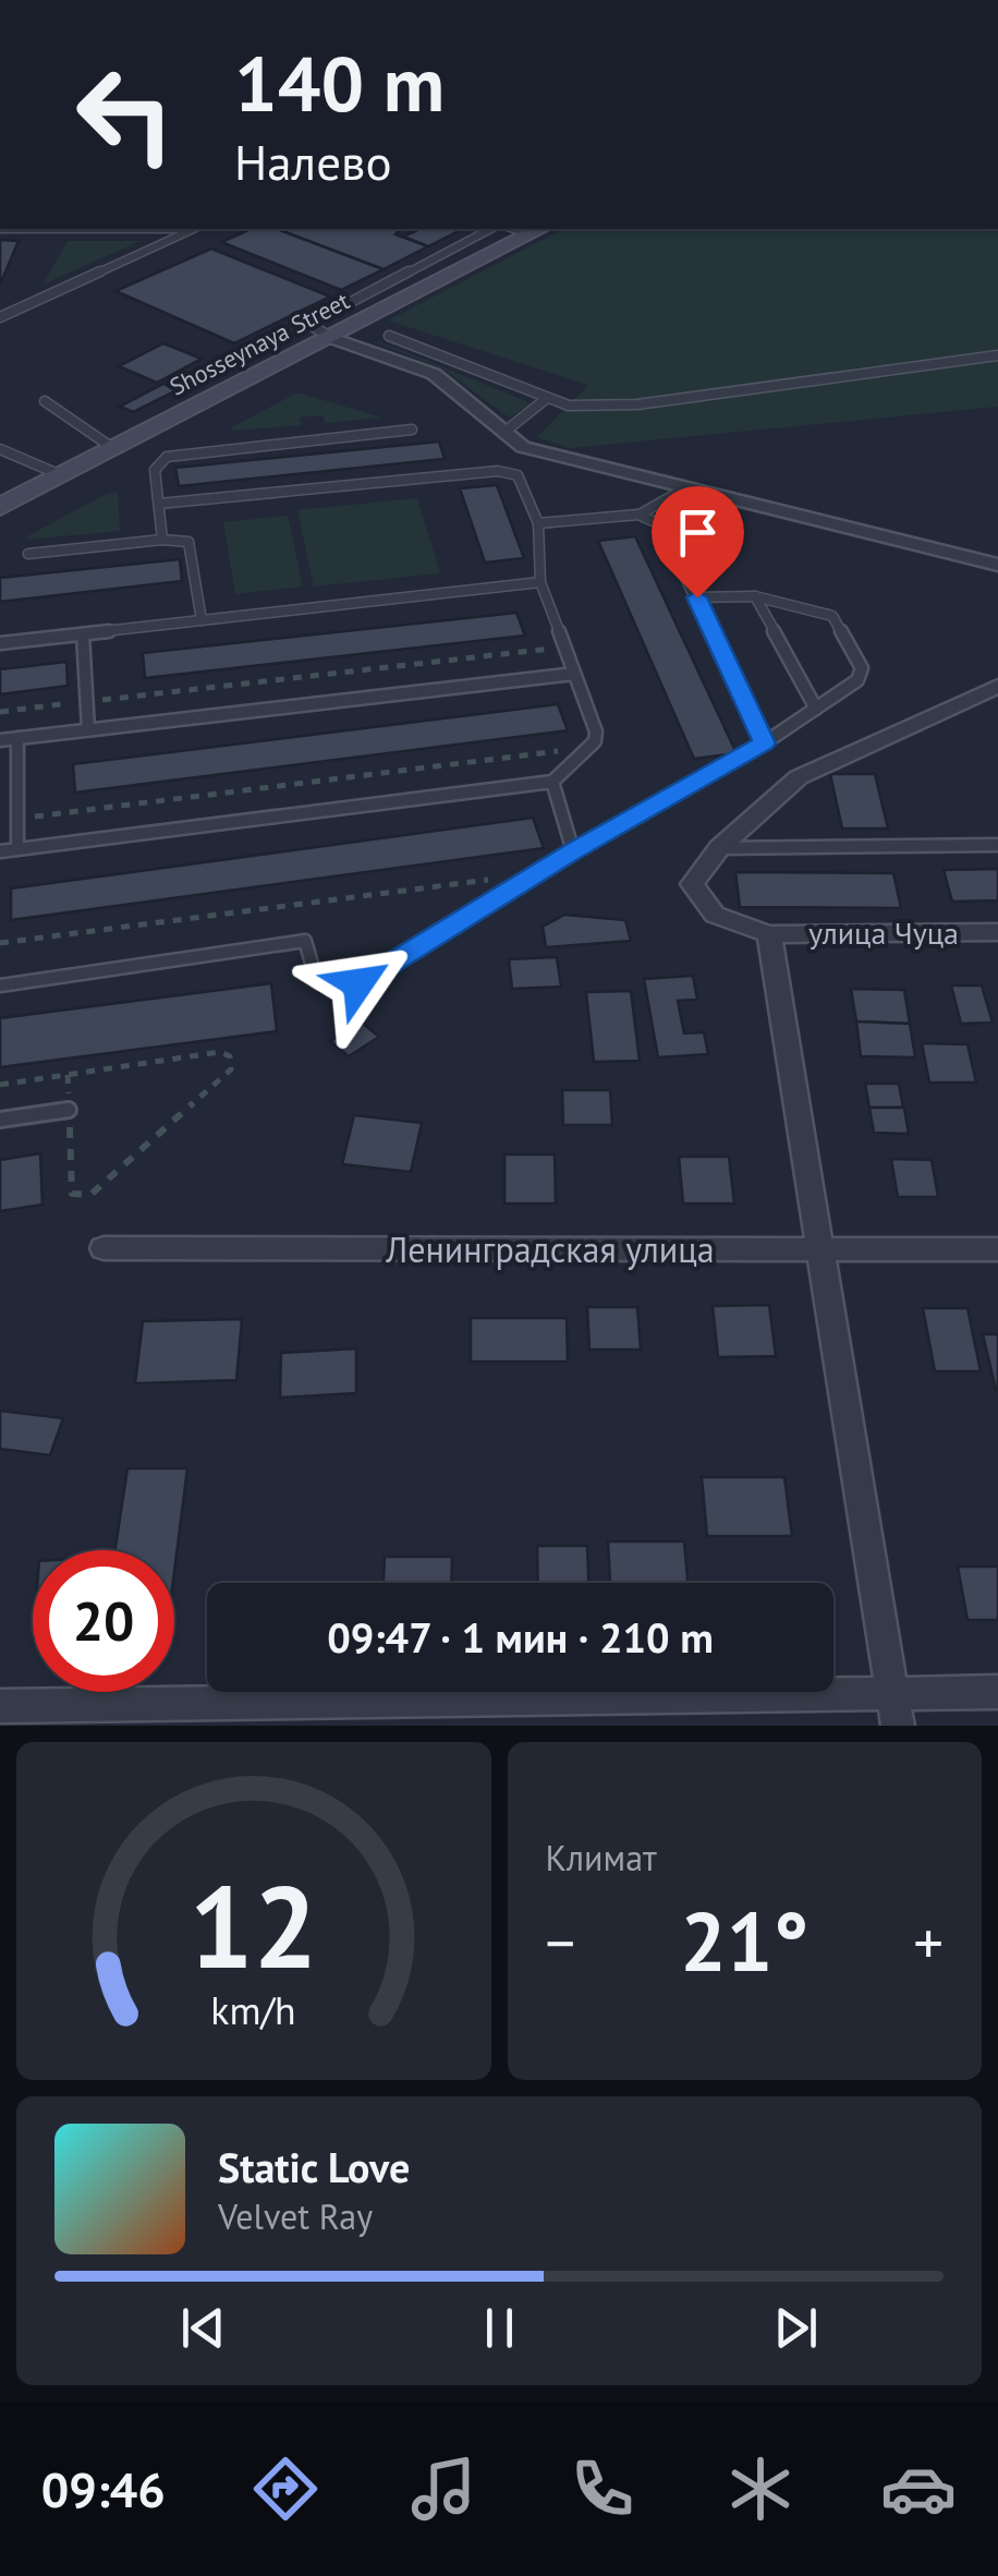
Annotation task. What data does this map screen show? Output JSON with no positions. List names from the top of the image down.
{
  "streets": {
    "main road": ["Shosseynaya Street"],
    "street": ["улица Чуца", "Ленинградская улица"]
  },
  "page": {
    "turn": ["140 m", "Налево"],
    "limit": "20",
    "trip": "09:47 · 1 мин · 210 m",
    "tile": "Климат",
    "heat": ["−", "21°", "+"],
    "song": ["Static Love", "Velvet Ray"],
    "tabs": "09:46",
    "gauge": ["12", "km/h"]
  }
}
